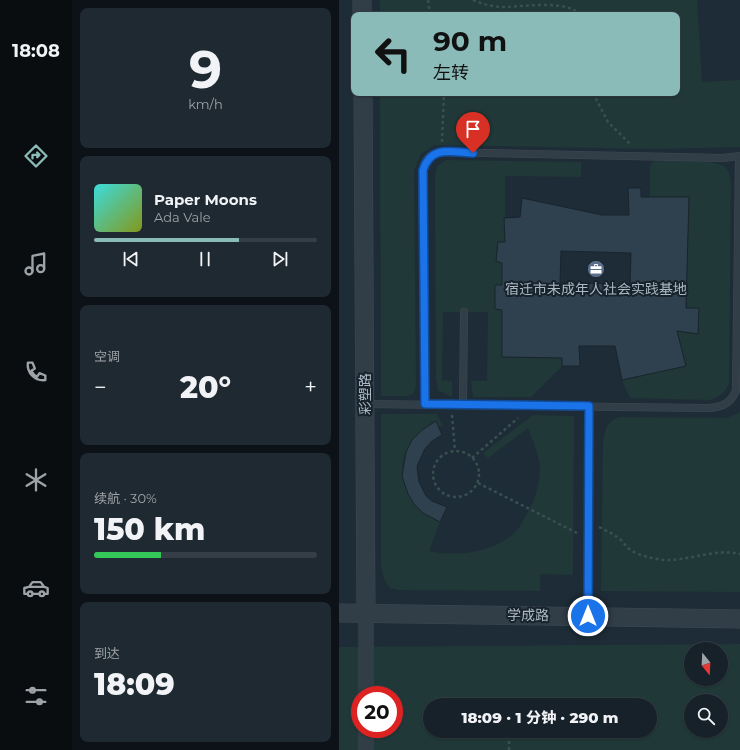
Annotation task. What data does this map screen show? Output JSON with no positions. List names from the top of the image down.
{
  "streets": {
    "street": ["彩塑路", "学成路"]
  },
  "crossings": [
    ["彩塑路", "学成路"]
  ],
  "places": {
    "office": ["宿迁市未成年人社会实践基地"]
  },
  "north": "bottom",
  "page": {
    "tabs": "18:08",
    "tile": [
      ["9", "km/h"],
      "空调",
      ["续航 · 30%", "150 km"],
      ["到达", "18:09"]
    ],
    "turn": ["90 m", "左转"],
    "song": ["Paper Moons", "Ada Vale"],
    "heat": ["−", "20°", "+"],
    "limit": "20",
    "trip": "18:09 · 1 分钟 · 290 m"
  }
}
